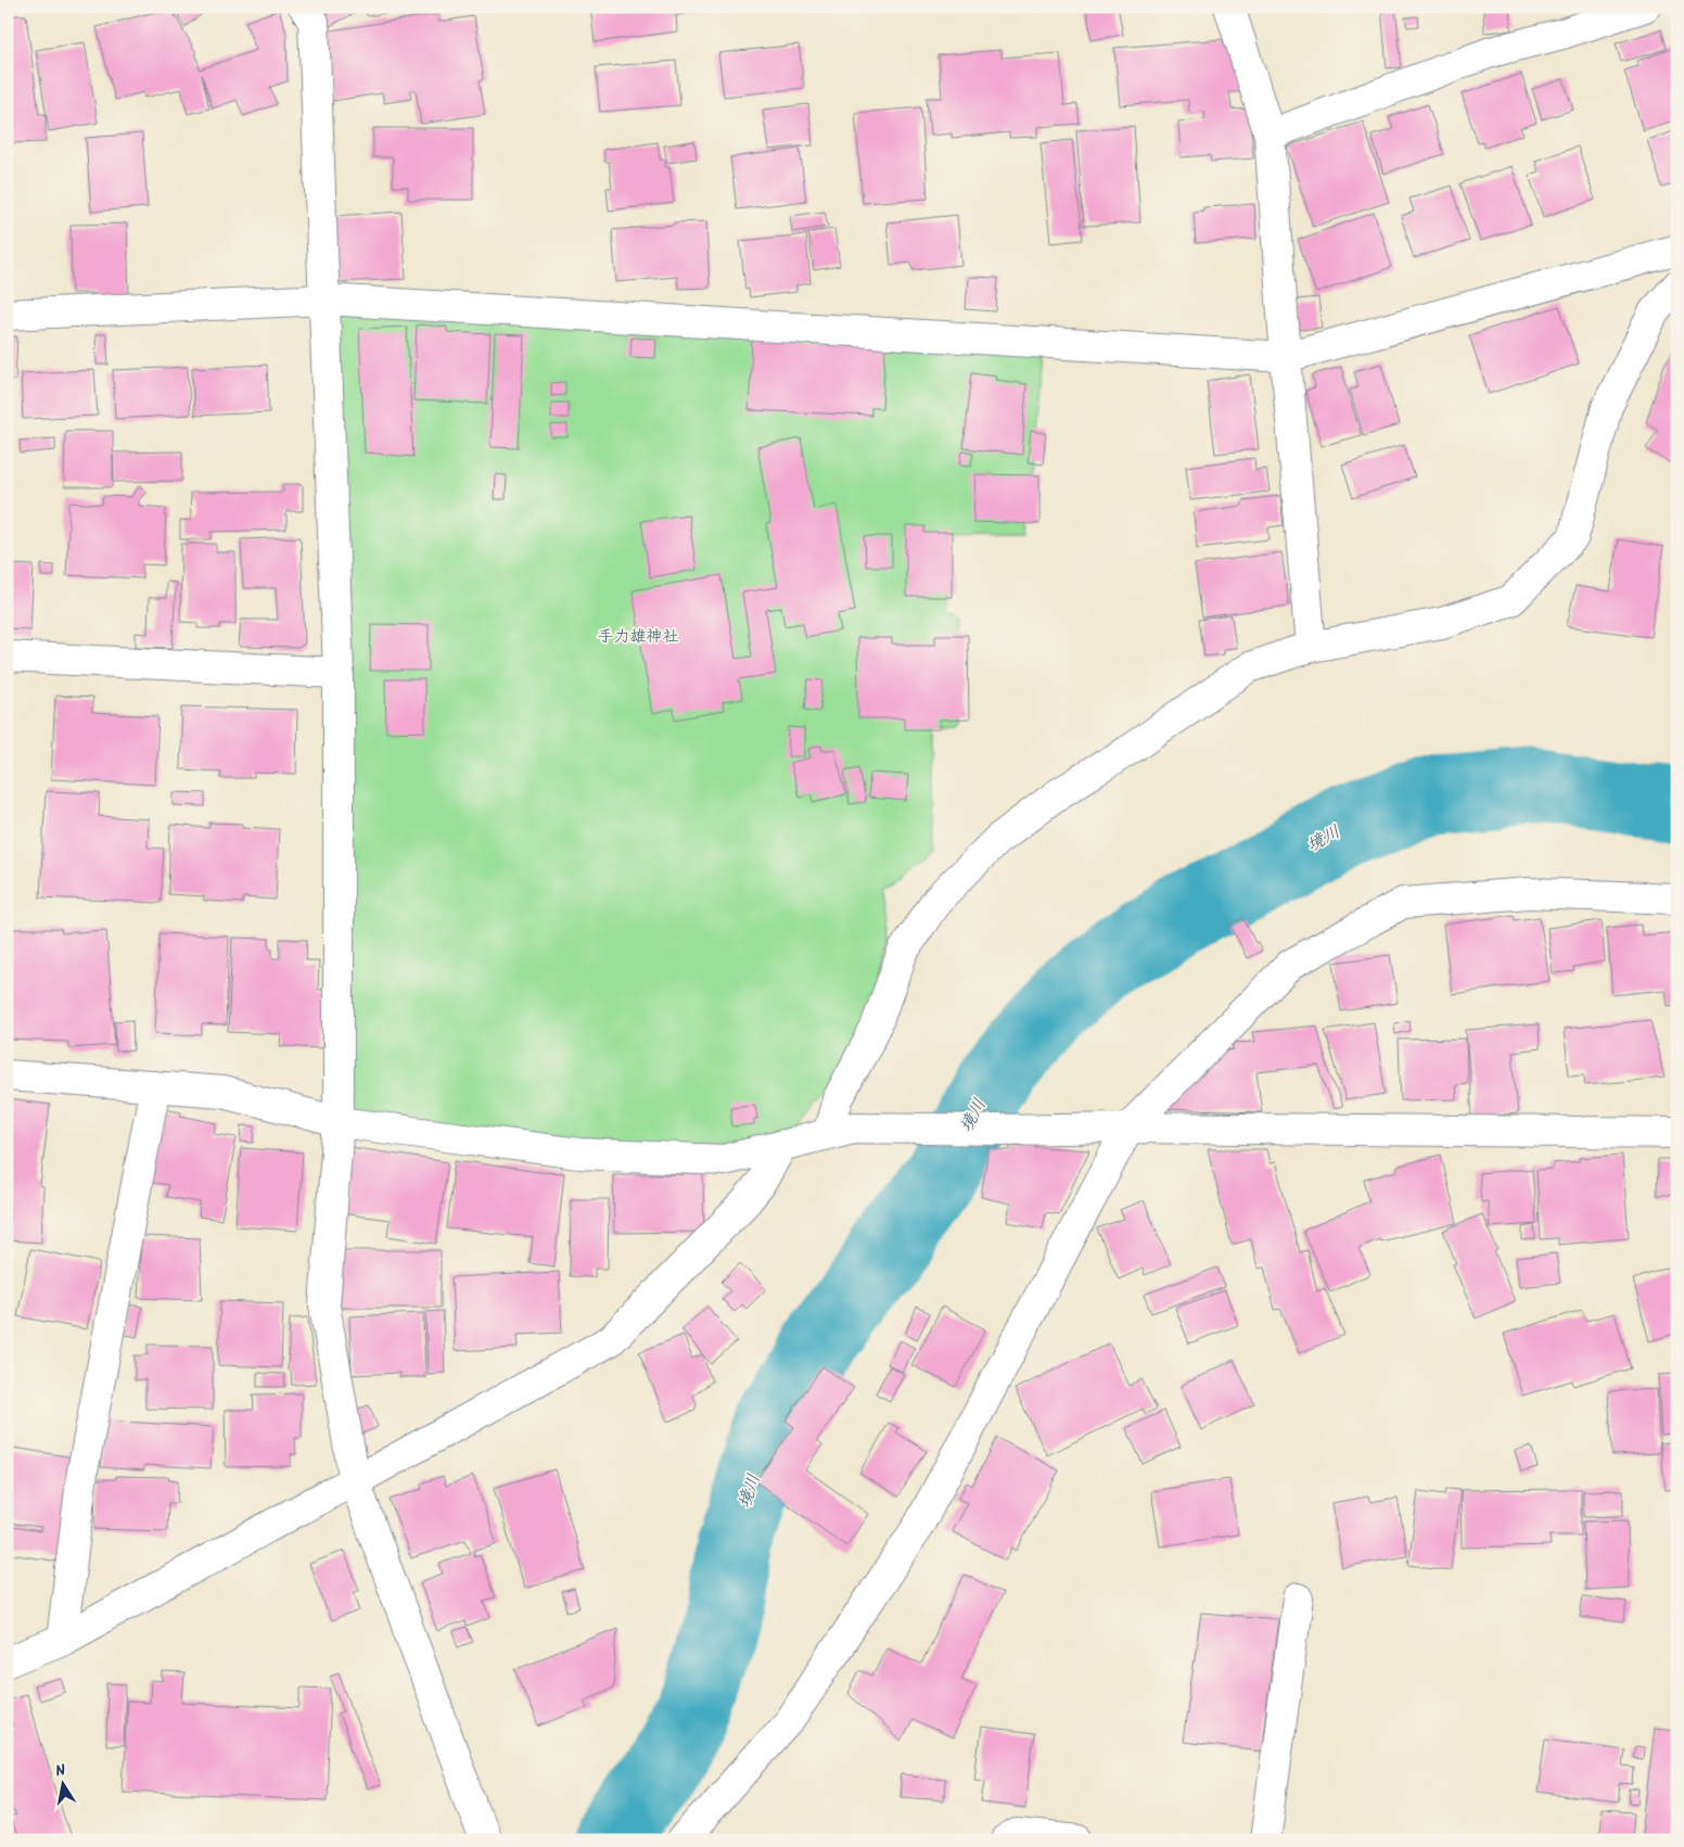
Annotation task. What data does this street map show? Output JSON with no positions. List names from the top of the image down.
{
  "water": ["境川"],
  "parks": ["手力雄神社"],
  "north": "top"
}
